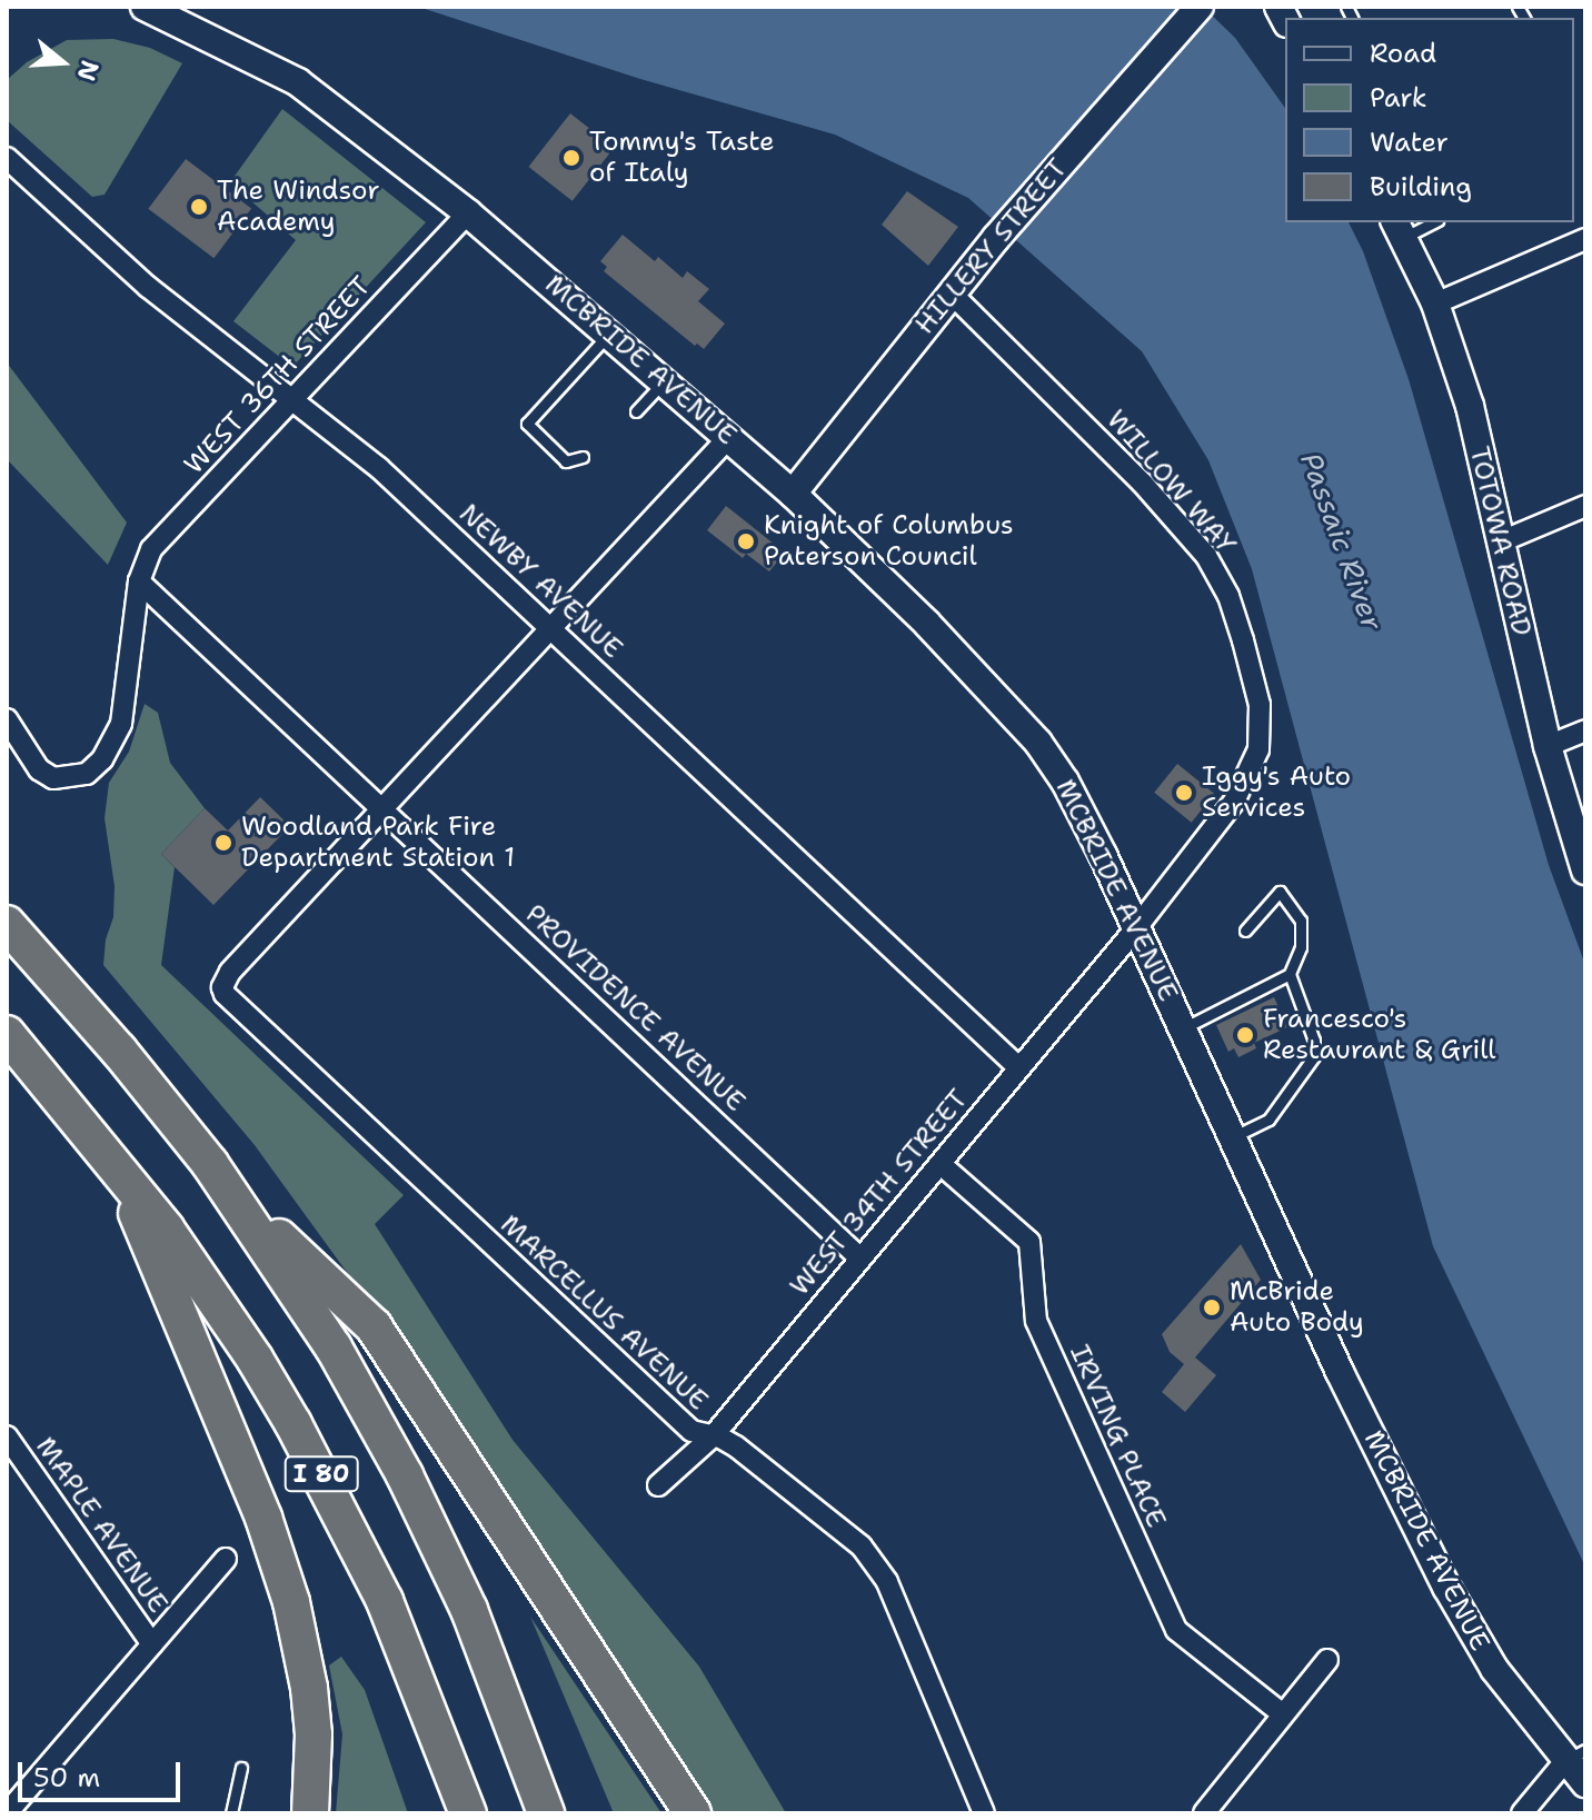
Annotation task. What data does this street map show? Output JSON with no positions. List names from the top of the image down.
{
  "streets": {
    "highway": ["I 80"],
    "main road": ["HILLERY STREET", "MCBRIDE AVENUE", "TOTOWA ROAD"],
    "street": [
      "WEST 36TH STREET",
      "WILLOW WAY",
      "NEWBY AVENUE",
      "PROVIDENCE AVENUE",
      "WEST 34TH STREET",
      "MARCELLUS AVENUE",
      "IRVING PLACE",
      "MAPLE AVENUE"
    ]
  },
  "crossings": [
    ["HILLERY STREET", "MCBRIDE AVENUE"],
    ["HILLERY STREET", "WILLOW WAY"],
    ["MCBRIDE AVENUE", "WEST 36TH STREET"],
    ["MCBRIDE AVENUE", "WILLOW WAY"],
    ["MCBRIDE AVENUE", "WEST 34TH STREET"],
    ["WEST 36TH STREET", "NEWBY AVENUE"],
    ["WEST 36TH STREET", "PROVIDENCE AVENUE"],
    ["WILLOW WAY", "WEST 34TH STREET"],
    ["NEWBY AVENUE", "WEST 34TH STREET"],
    ["PROVIDENCE AVENUE", "WEST 34TH STREET"],
    ["PROVIDENCE AVENUE", "MARCELLUS AVENUE"],
    ["WEST 34TH STREET", "MARCELLUS AVENUE"],
    ["WEST 34TH STREET", "IRVING PLACE"]
  ],
  "water": ["Passaic River"],
  "places": [
    "Tommy's Taste of Italy",
    "The Windsor Academy",
    "Knight of Columbus Paterson Council",
    "Iggy's Auto Services",
    "Woodland Park Fire Department Station 1",
    "Francesco's Restaurant & Grill",
    "McBride Auto Body"
  ],
  "legend": [
    "Road",
    "Park",
    "Water",
    "Building"
  ],
  "scale_bar": "50 m",
  "north": "right"
}
